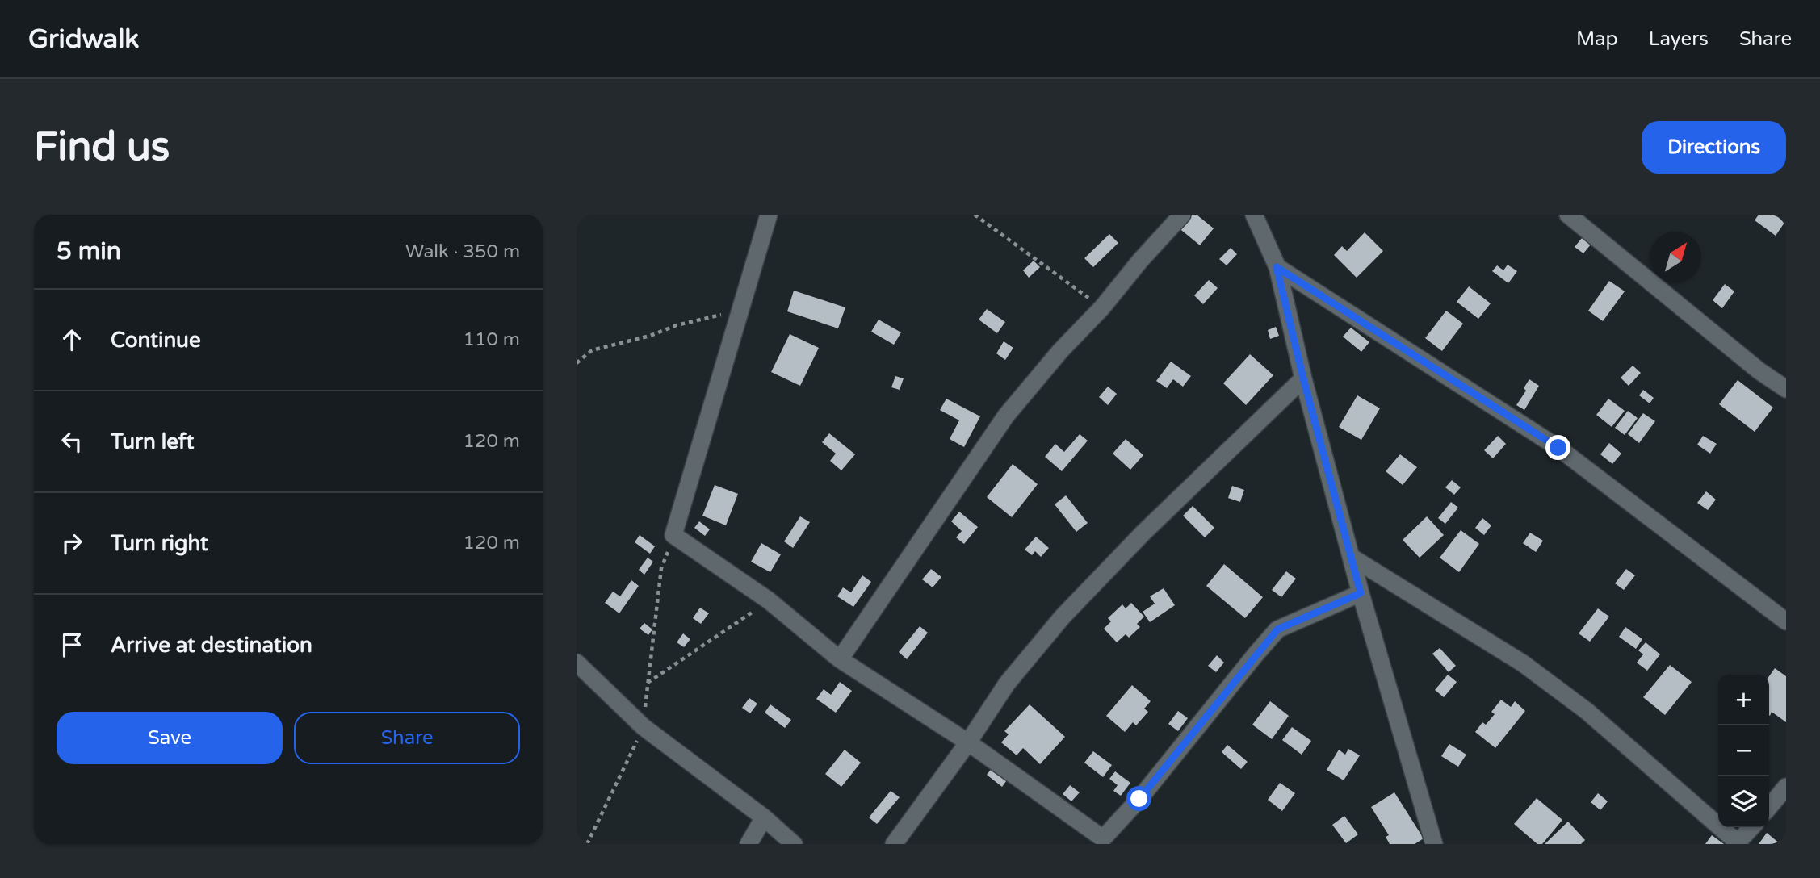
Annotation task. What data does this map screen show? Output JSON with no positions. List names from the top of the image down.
{
  "north": "top right",
  "page": {
    "header": "Gridwalk",
    "nav": ["Map", "Layers", "Share"],
    "buttons": [
      "Directions",
      ["Save", "Share"]
    ],
    "title": "Find us",
    "heading": ["5 min", "Walk · 350 m"],
    "list": [
      ["Continue", "110 m"],
      ["Turn left", "120 m"],
      ["Turn right", "120 m"],
      "Arrive at destination"
    ],
    "map_buttons": ["+", "−"]
  }
}
